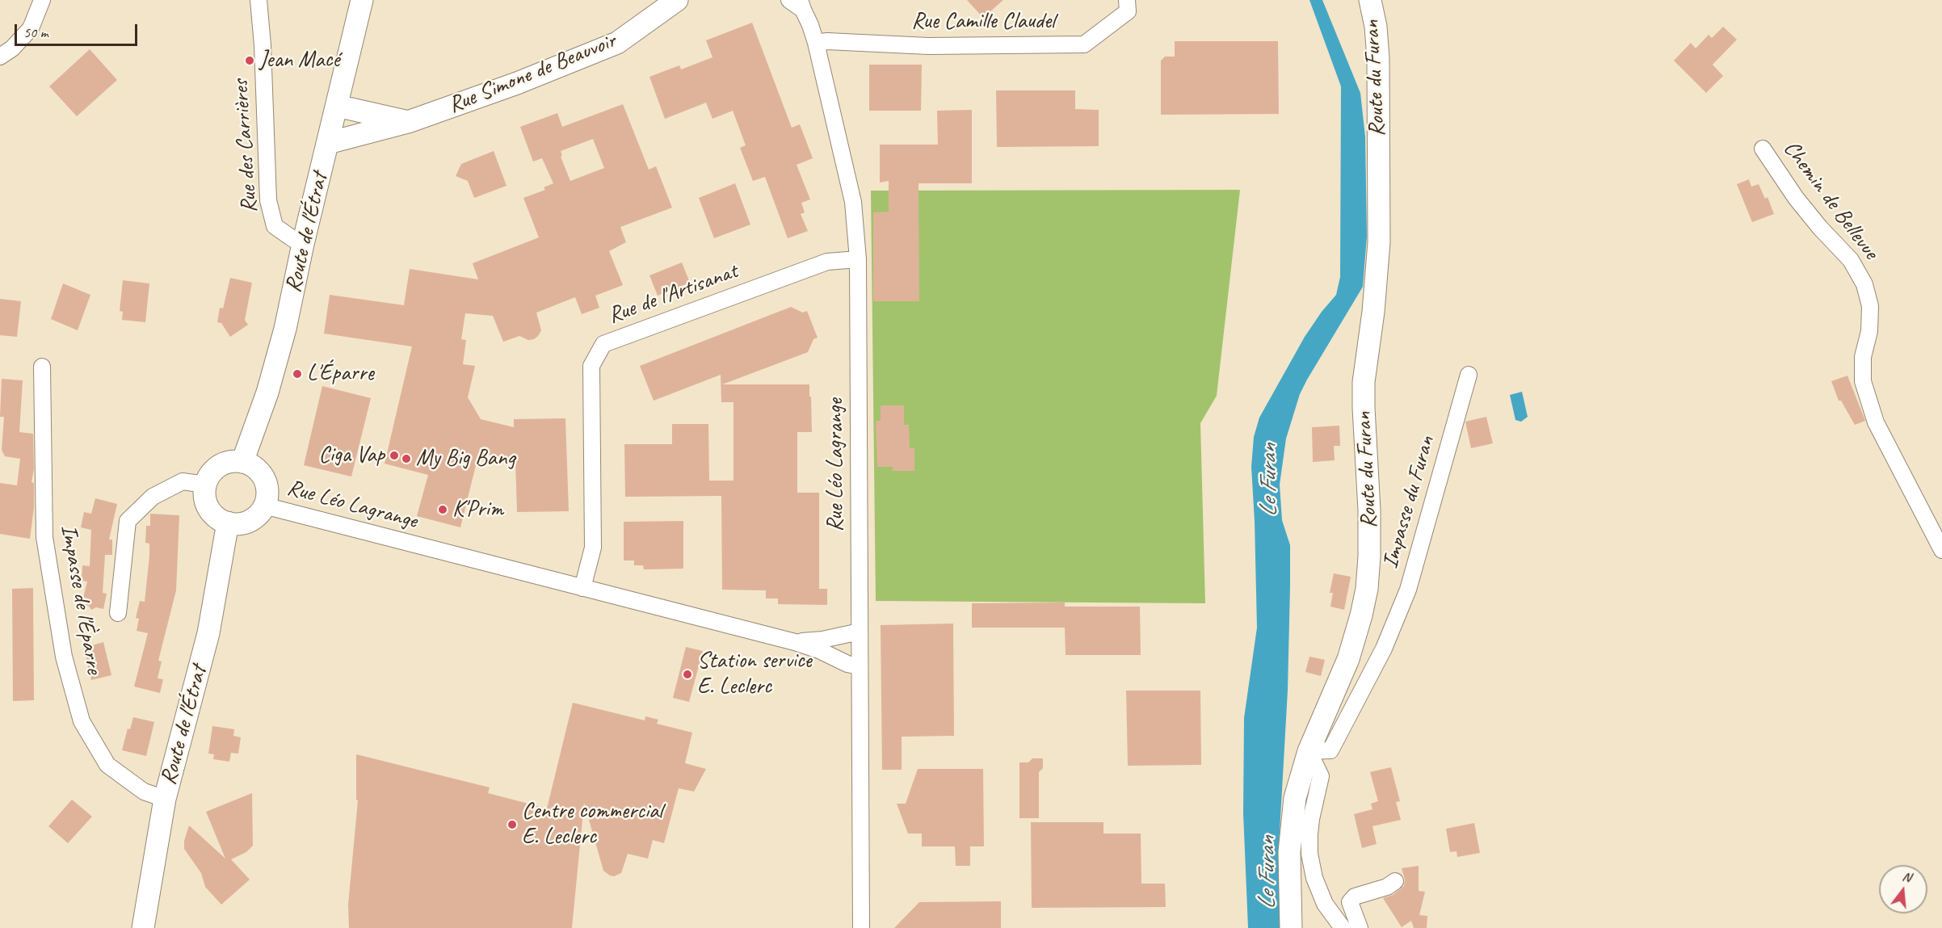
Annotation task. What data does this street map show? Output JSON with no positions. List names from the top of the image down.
{
  "streets": {
    "main road": ["Rue Simone de Beauvoir", "Route du Furan", "Route de l'Étrat"],
    "street": [
      "Rue Camille Claudel",
      "Rue des Carrières",
      "Chemin de Bellevue",
      "Rue de l'Artisanat",
      "Rue Léo Lagrange",
      "Impasse du Furan",
      "Impasse de l'Èparre"
    ]
  },
  "crossings": [
    ["Rue Camille Claudel", "Rue Léo Lagrange"],
    ["Rue Simone de Beauvoir", "Route de l'Étrat"],
    ["Route du Furan", "Impasse du Furan"],
    ["Rue des Carrières", "Route de l'Étrat"],
    ["Route de l'Étrat", "Rue Léo Lagrange"],
    ["Route de l'Étrat", "Impasse de l'Èparre"],
    ["Rue de l'Artisanat", "Rue Léo Lagrange"]
  ],
  "water": ["Le Furan"],
  "places": [
    "Jean Macé",
    "L'Éparre",
    "Ciga Vap",
    "My Big Bang",
    "K'Prim",
    "Station service E. Leclerc",
    "Centre commercial E. Leclerc"
  ],
  "scale_bar": "50 m",
  "north": "top"
}
